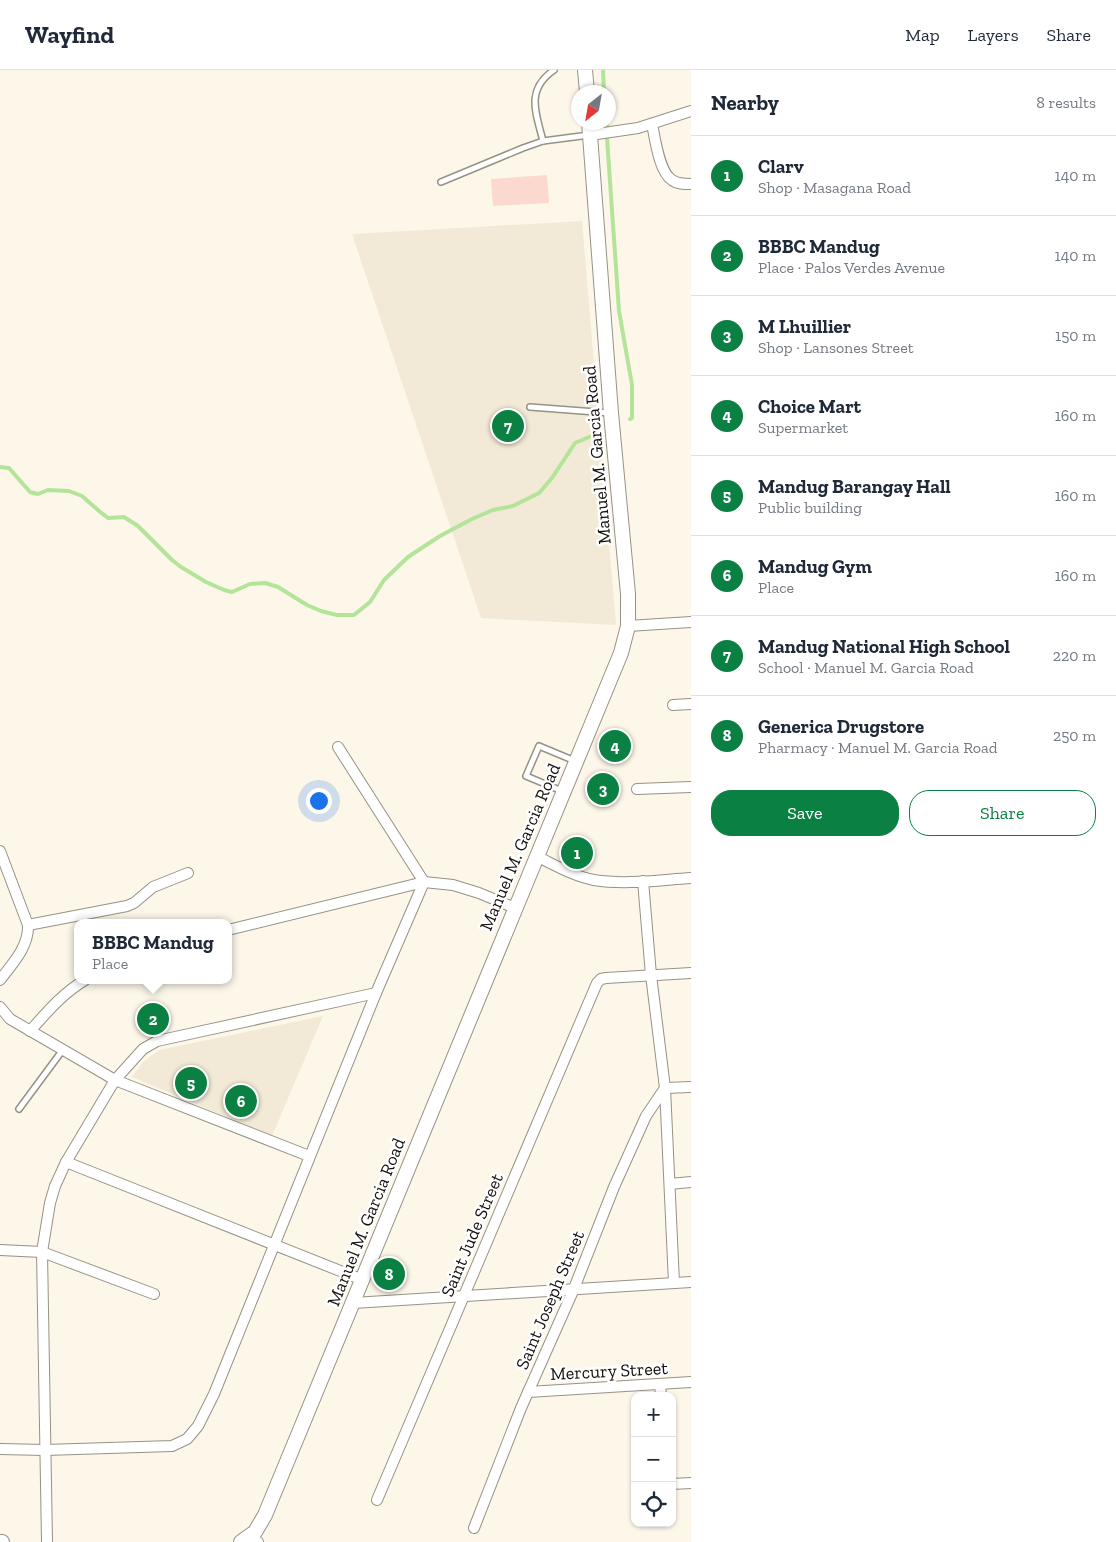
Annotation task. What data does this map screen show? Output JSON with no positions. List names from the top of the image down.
{
  "streets": {
    "main road": ["Manuel M. Garcia Road"],
    "street": ["Saint Jude Street", "Saint Joseph Street", "Mercury Street"]
  },
  "crossings": [
    ["Saint Joseph Street", "Mercury Street"]
  ],
  "north": "bottom left",
  "page": {
    "header": "Wayfind",
    "nav": ["Map", "Layers", "Share"],
    "heading": ["Nearby", "8 results"],
    "list": [
      {
        "mark": "1",
        "name": "Clarv",
        "note": "Shop · Masagana Road",
        "value": "140 m"
      },
      {
        "mark": "2",
        "name": "BBBC Mandug",
        "note": "Place · Palos Verdes Avenue",
        "value": "140 m"
      },
      {
        "mark": "3",
        "name": "M Lhuillier",
        "note": "Shop · Lansones Street",
        "value": "150 m"
      },
      {
        "mark": "4",
        "name": "Choice Mart",
        "note": "Supermarket",
        "value": "160 m"
      },
      {
        "mark": "5",
        "name": "Mandug Barangay Hall",
        "note": "Public building",
        "value": "160 m"
      },
      {
        "mark": "6",
        "name": "Mandug Gym",
        "note": "Place",
        "value": "160 m"
      },
      {
        "mark": "7",
        "name": "Mandug National High School",
        "note": "School · Manuel M. Garcia Road",
        "value": "220 m"
      },
      {
        "mark": "8",
        "name": "Generica Drugstore",
        "note": "Pharmacy · Manuel M. Garcia Road",
        "value": "250 m"
      }
    ],
    "pins": [
      "7",
      "4",
      "3",
      "1",
      "2",
      "5",
      "6",
      "8"
    ],
    "buttons": ["Save", "Share"],
    "popup": ["BBBC Mandug", "Place"],
    "map_buttons": ["+", "−"]
  }
}
